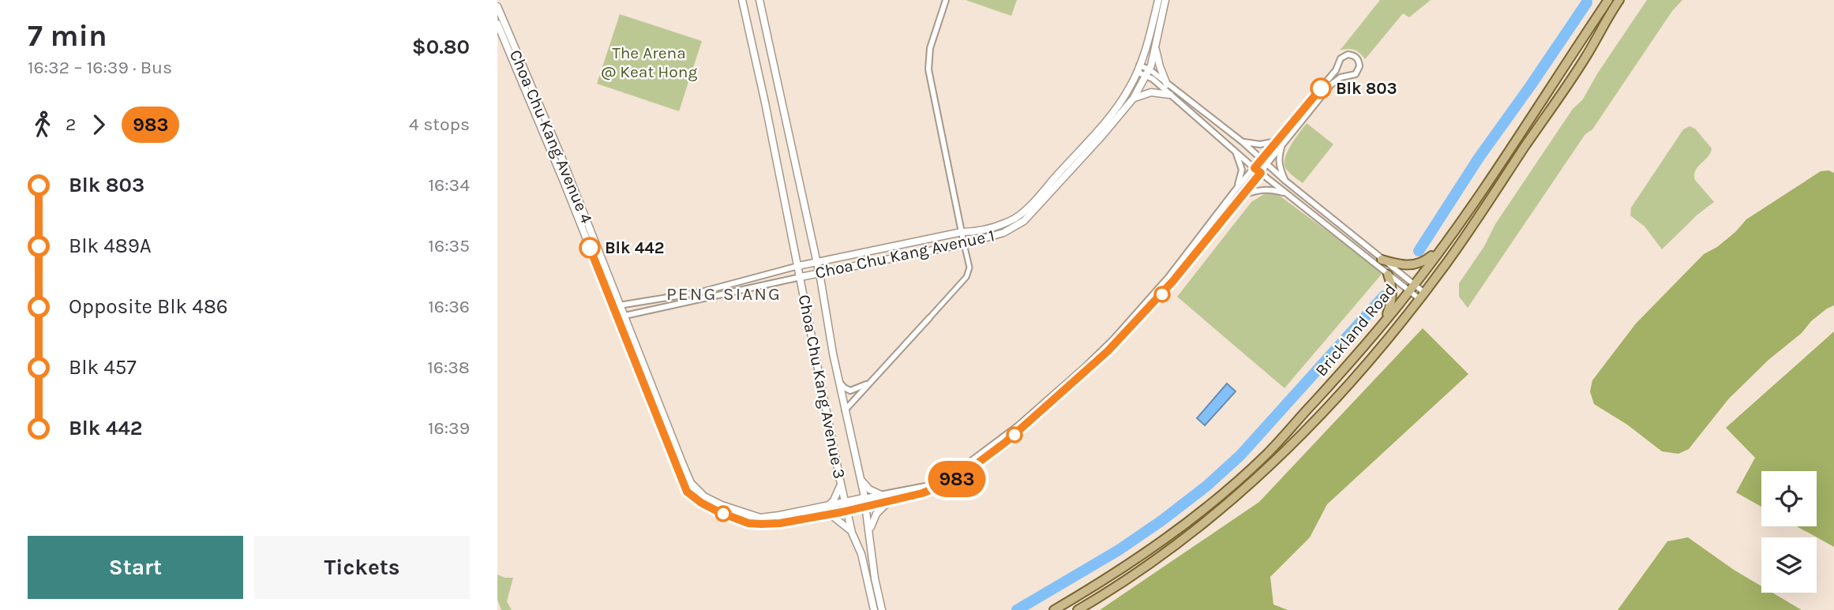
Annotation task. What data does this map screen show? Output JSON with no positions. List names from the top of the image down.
{
  "streets": {
    "main road": ["Brickland Road"],
    "street": ["Choa Chu Kang Avenue 4", "Choa Chu Kang Avenue 1", "Choa Chu Kang Avenue 3"]
  },
  "crossings": [
    ["Choa Chu Kang Avenue 4", "Choa Chu Kang Avenue 1"],
    ["Choa Chu Kang Avenue 4", "Choa Chu Kang Avenue 3"],
    ["Choa Chu Kang Avenue 1", "Choa Chu Kang Avenue 3"]
  ],
  "districts": ["PENG SIANG"],
  "parks": ["The Arena @ Keat Hong"],
  "places": ["Blk 803", "Blk 442"],
  "lines": ["bus line 983"],
  "page": {
    "heading": ["7 min", "16:32 – 16:39 · Bus", "$0.80"],
    "on_map": "983",
    "legs": ["2", "983", "4 stops"],
    "list": [
      {
        "name": "Blk 803",
        "value": "16:34"
      },
      {
        "name": "Blk 489A",
        "value": "16:35"
      },
      {
        "name": "Opposite Blk 486",
        "value": "16:36"
      },
      {
        "name": "Blk 457",
        "value": "16:38"
      },
      {
        "name": "Blk 442",
        "value": "16:39"
      }
    ],
    "buttons": ["Start", "Tickets"]
  }
}
